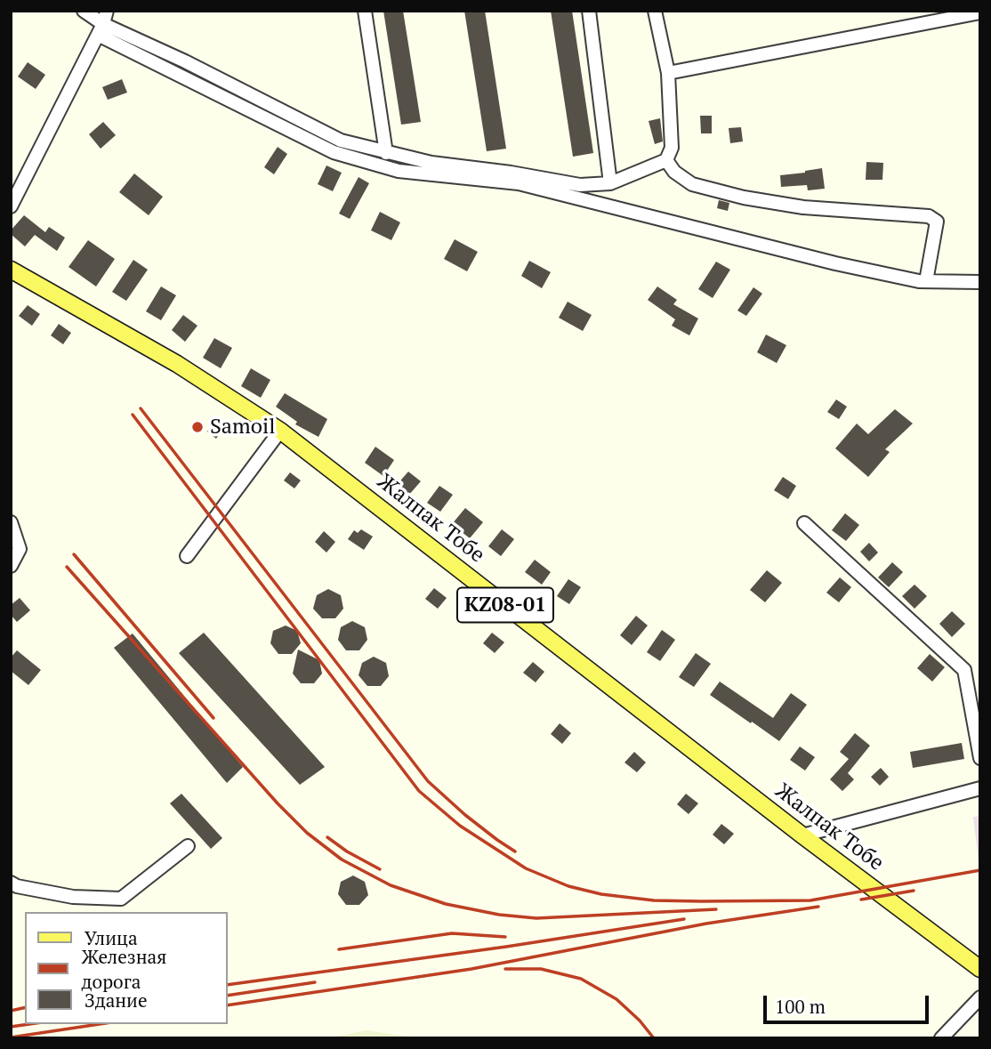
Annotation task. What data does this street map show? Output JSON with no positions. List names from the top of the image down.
{
  "streets": {
    "main road": ["Жалпак Тобе", "KZ08-01"]
  },
  "places": ["Samoil"],
  "legend": ["Улица", "Железная дорога", "Здание"],
  "scale_bar": "100 m"
}
